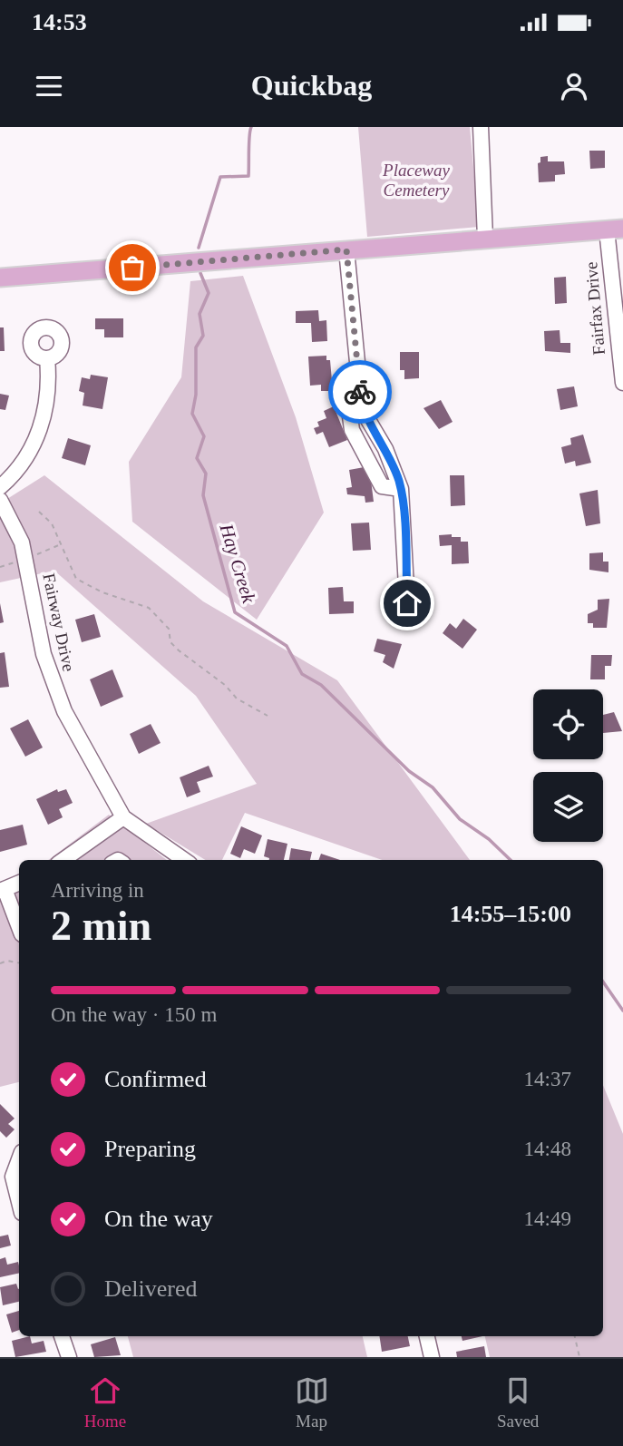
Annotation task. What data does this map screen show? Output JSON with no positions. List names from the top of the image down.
{
  "streets": {
    "street": ["Fairfax Drive", "Fairway Drive"]
  },
  "water": ["Hay Creek"],
  "parks": ["Placeway Cemetery"],
  "page": {
    "status": "14:53",
    "header": "Quickbag",
    "heading": ["2 min", "Arriving in", "14:55–15:00"],
    "bar": "On the way · 150 m",
    "list": [
      ["Confirmed", "14:37"],
      ["Preparing", "14:48"],
      ["On the way", "14:49"],
      "Delivered"
    ],
    "tabs": ["Home", "Map", "Saved"]
  }
}
